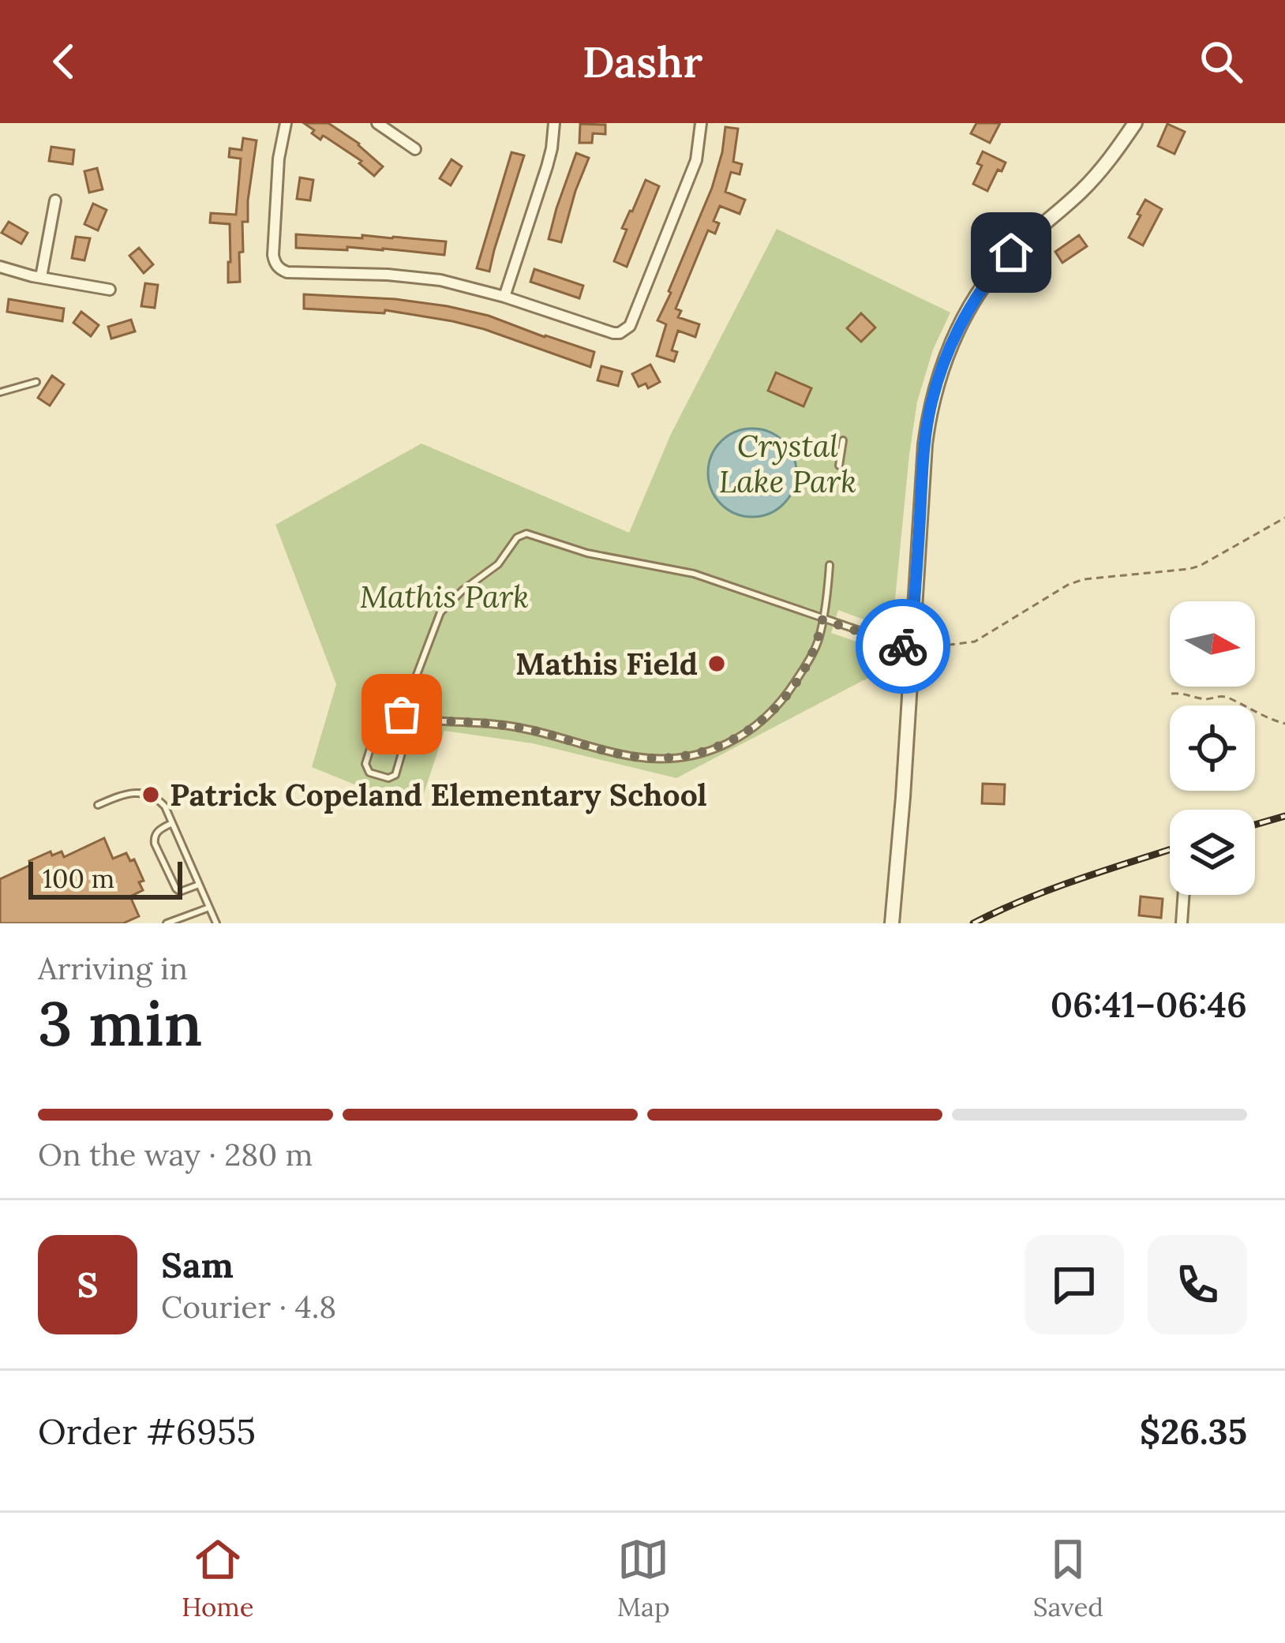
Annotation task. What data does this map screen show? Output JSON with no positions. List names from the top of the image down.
{
  "parks": ["Crystal Lake Park", "Mathis Park"],
  "places": ["Mathis Field", "Patrick Copeland Elementary School"],
  "scale_bar": "100 m",
  "north": "right",
  "page": {
    "header": "Dashr",
    "scale": "100 m",
    "heading": ["3 min", "Arriving in", "06:41–06:46"],
    "panel": [
      "Sam",
      "Courier · 4.8",
      "Order #6955",
      "$26.35"
    ],
    "bar": "On the way · 280 m",
    "round": "S",
    "tabs": ["Home", "Map", "Saved"]
  }
}
